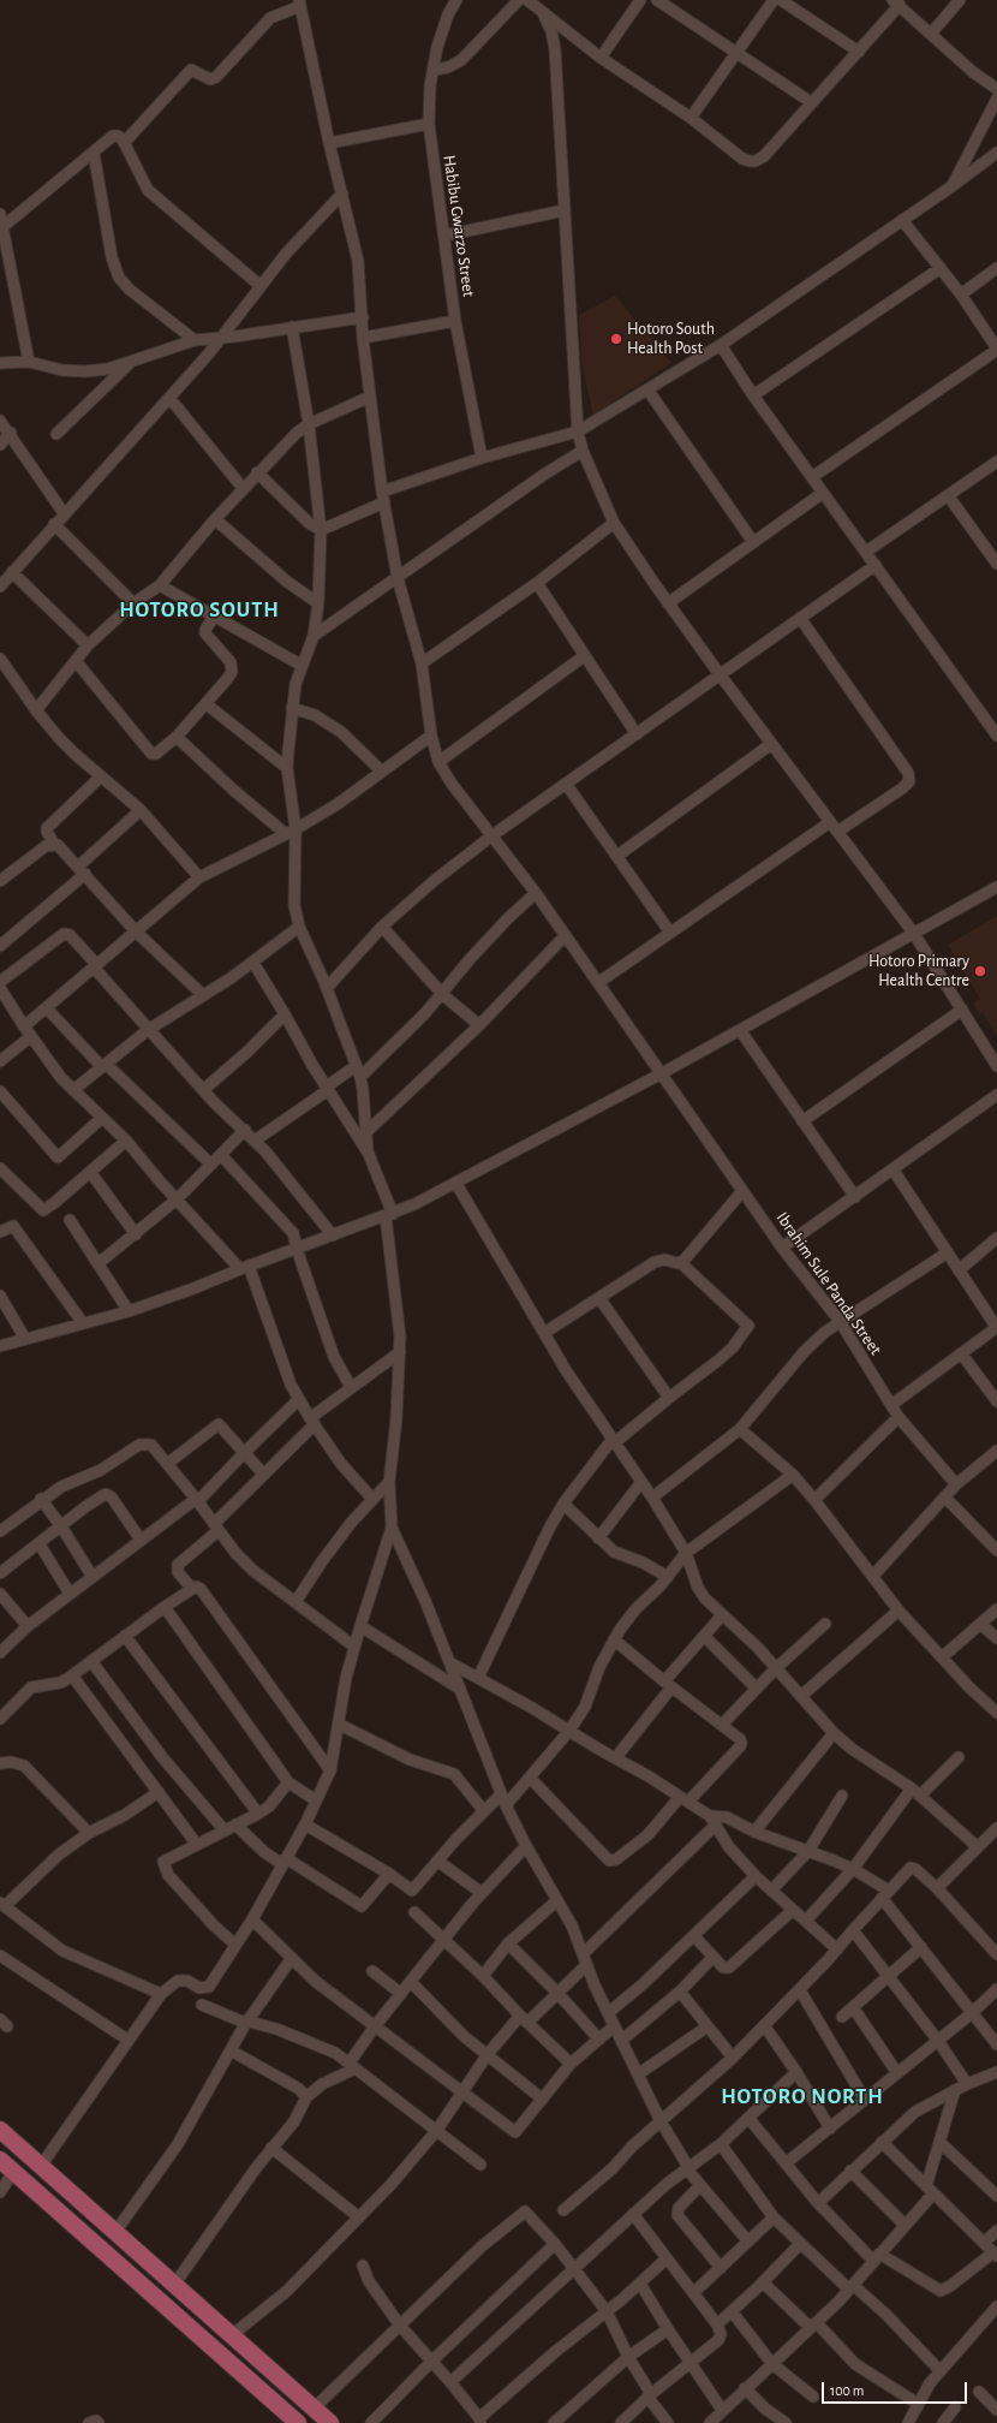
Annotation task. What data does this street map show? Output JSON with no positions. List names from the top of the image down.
{
  "streets": {
    "street": ["Habibu Gwarzo Street", "Ibrahim Sule Panda Street"]
  },
  "districts": ["HOTORO SOUTH", "HOTORO NORTH"],
  "places": ["Hotoro South Health Post", "Hotoro Primary Health Centre"],
  "scale_bar": "100 m"
}
